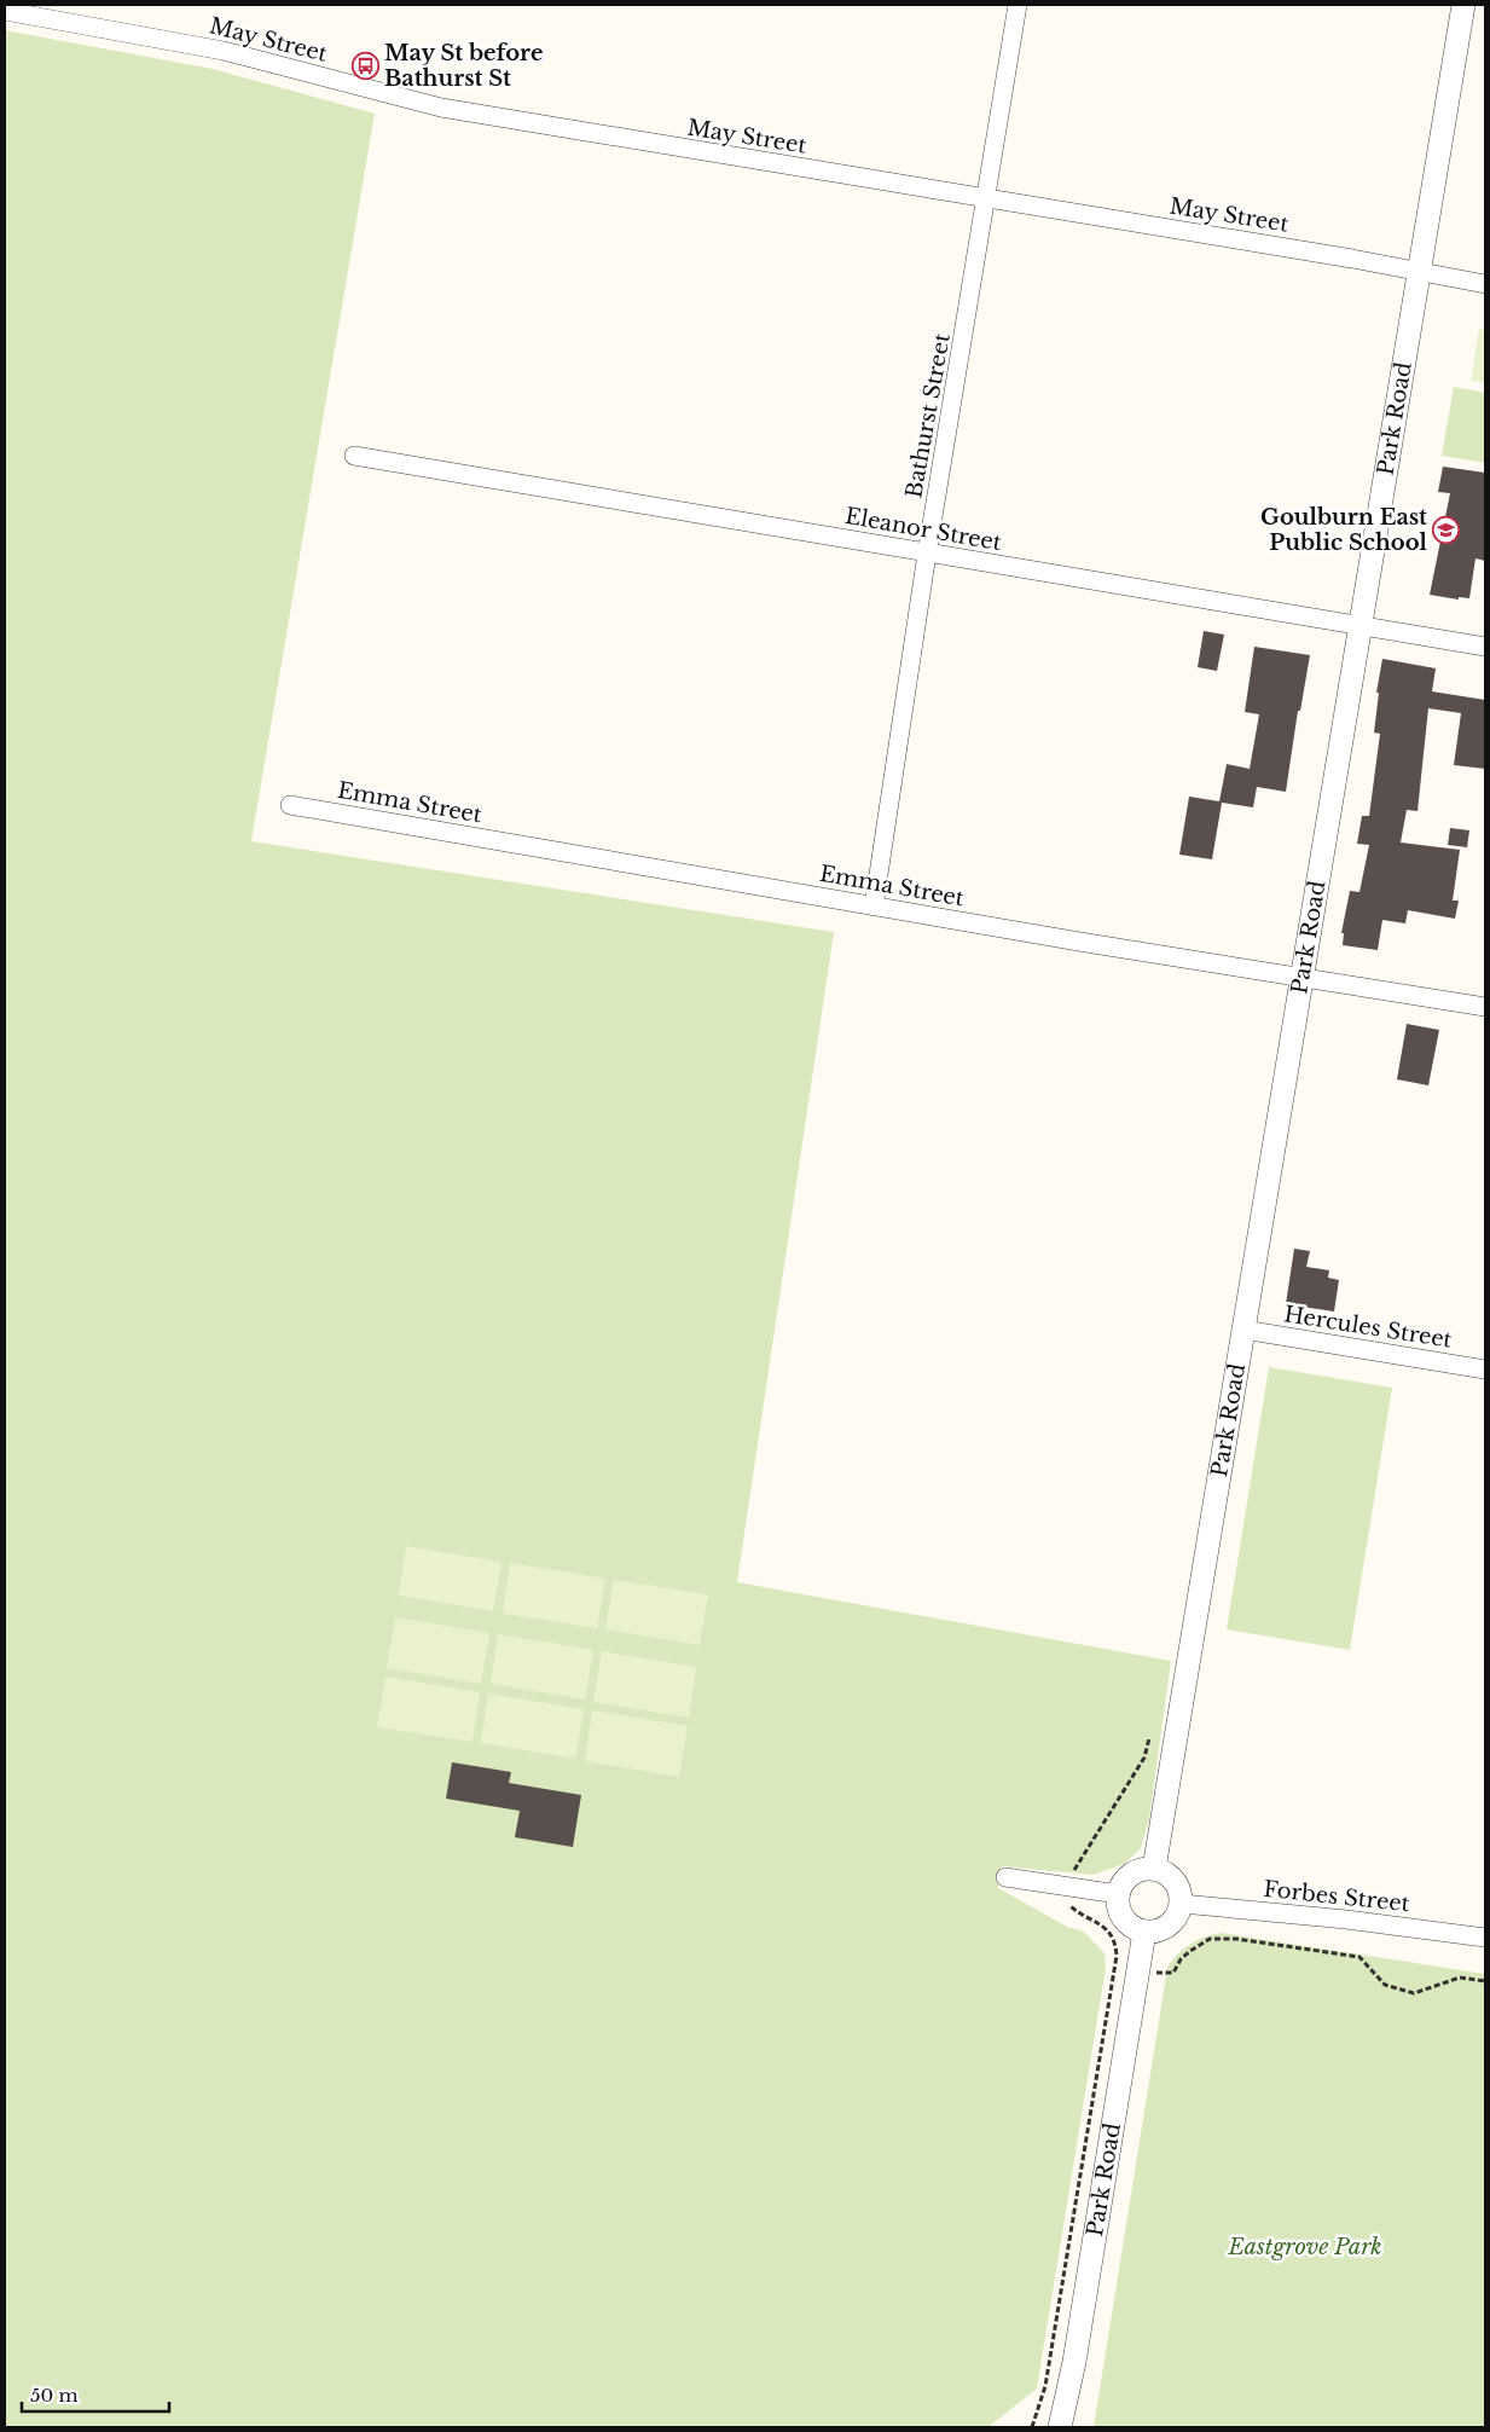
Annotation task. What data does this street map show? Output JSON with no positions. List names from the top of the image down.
{
  "streets": {
    "street": [
      "May Street",
      "Bathurst Street",
      "Park Road",
      "Eleanor Street",
      "Emma Street",
      "Hercules Street",
      "Forbes Street"
    ]
  },
  "crossings": [
    ["May Street", "Bathurst Street"],
    ["May Street", "Park Road"],
    ["Bathurst Street", "Eleanor Street"],
    ["Bathurst Street", "Emma Street"],
    ["Park Road", "Eleanor Street"],
    ["Park Road", "Emma Street"],
    ["Park Road", "Hercules Street"],
    ["Park Road", "Forbes Street"]
  ],
  "parks": ["Eastgrove Park"],
  "places": {
    "bus stop": ["May St before Bathurst St"],
    "school or university": ["Goulburn East Public School"]
  },
  "scale_bar": "50 m"
}
